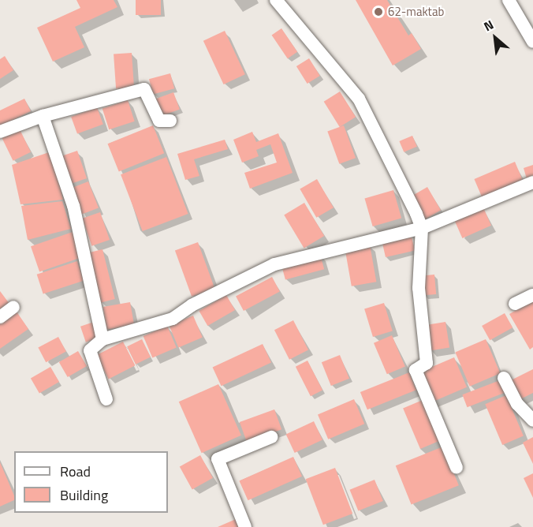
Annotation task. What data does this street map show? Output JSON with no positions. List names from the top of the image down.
{
  "places": ["62-maktab"],
  "legend": ["Road", "Building"],
  "north": "top left"
}
